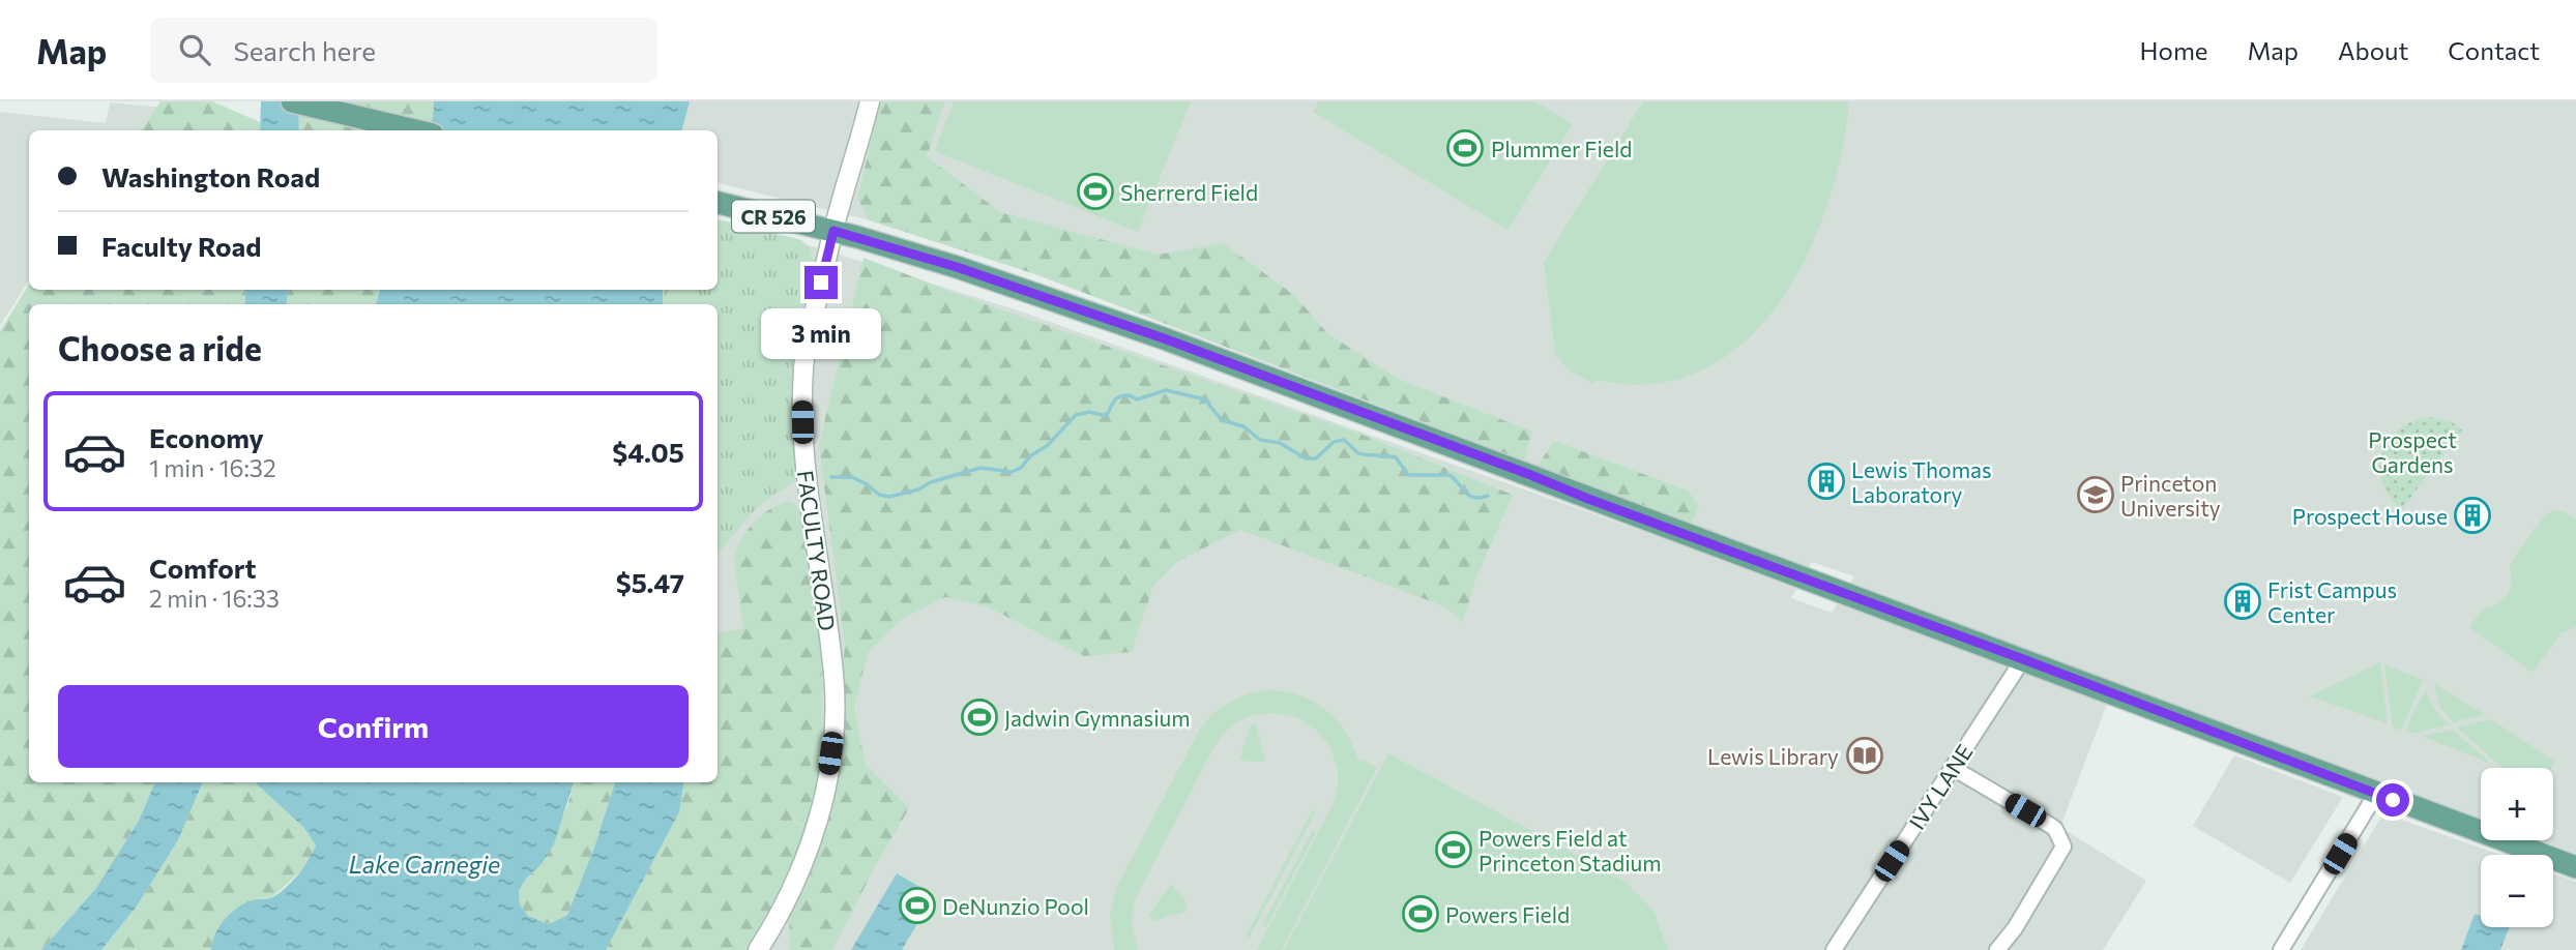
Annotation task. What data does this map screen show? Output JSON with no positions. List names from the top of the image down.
{
  "streets": {
    "main road": ["CR 526"],
    "street": ["FACULTY ROAD", "IVY LANE"]
  },
  "crossings": [
    ["CR 526", "FACULTY ROAD"],
    ["CR 526", "IVY LANE"]
  ],
  "water": ["Lake Carnegie"],
  "parks": ["Prospect Gardens"],
  "places": {
    "sports": [
      "Plummer Field",
      "Sherrerd Field",
      "Jadwin Gymnasium",
      "Powers Field at Princeton Stadium",
      "DeNunzio Pool",
      "Powers Field"
    ],
    "building": ["Lewis Thomas Laboratory", "Prospect House", "Frist Campus Center"],
    "school or university": ["Princeton University"],
    "library": ["Lewis Library"]
  },
  "page": {
    "header": "Map",
    "search": "Search here",
    "nav": [
      "Home",
      "Map",
      "About",
      "Contact"
    ],
    "banner": ["Washington Road", "Faculty Road"],
    "heading": "Choose a ride",
    "bubble": "3 min",
    "list": [
      {
        "name": "Economy",
        "note": "1 min · 16:32",
        "value": "$4.05"
      },
      {
        "name": "Comfort",
        "note": "2 min · 16:33",
        "value": "$5.47"
      }
    ],
    "buttons": "Confirm",
    "map_buttons": ["+", "−"]
  }
}
